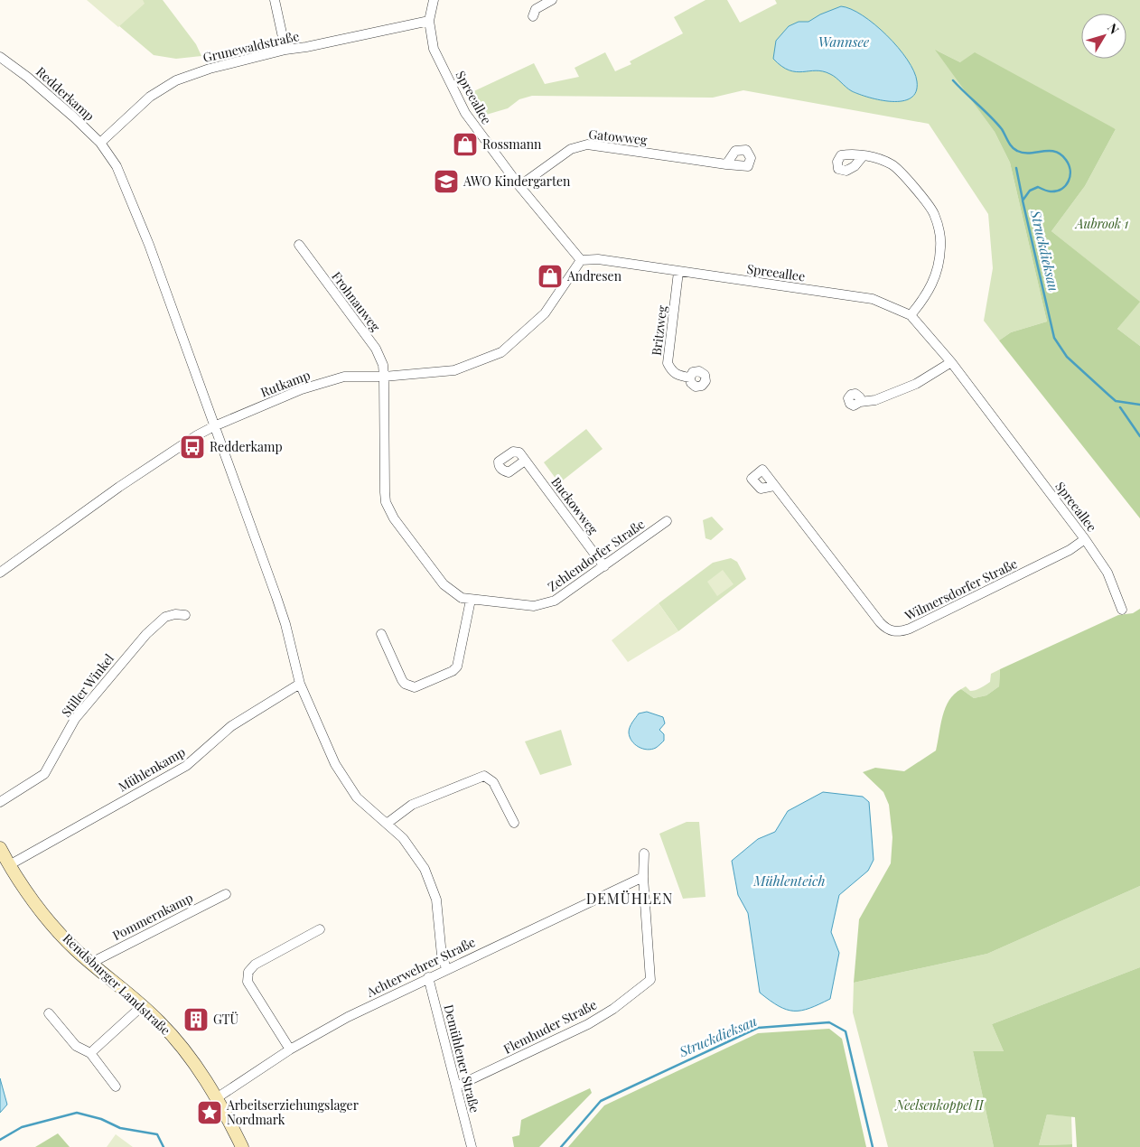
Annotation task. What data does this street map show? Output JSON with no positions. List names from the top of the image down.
{
  "streets": {
    "street": [
      "Grunewaldstraße",
      "Redderkamp",
      "Spreeallee",
      "Gatowweg",
      "Frohnauweg",
      "Britzweg",
      "Rutkamp",
      "Buckowweg",
      "Zehlendorfer Straße",
      "Wilmersdorfer Straße",
      "Stiller Winkel",
      "Mühlenkamp",
      "Pommernkamp",
      "Achterwehrer Straße",
      "Rendsburger Landstraße",
      "Flemhuder Straße",
      "Demühlener Straße"
    ]
  },
  "crossings": [
    ["Grunewaldstraße", "Redderkamp"],
    ["Grunewaldstraße", "Spreeallee"],
    ["Redderkamp", "Rutkamp"],
    ["Redderkamp", "Mühlenkamp"],
    ["Redderkamp", "Achterwehrer Straße"],
    ["Spreeallee", "Gatowweg"],
    ["Spreeallee", "Britzweg"],
    ["Spreeallee", "Rutkamp"],
    ["Spreeallee", "Wilmersdorfer Straße"],
    ["Frohnauweg", "Rutkamp"],
    ["Frohnauweg", "Zehlendorfer Straße"],
    ["Rutkamp", "Zehlendorfer Straße"],
    ["Buckowweg", "Zehlendorfer Straße"],
    ["Mühlenkamp", "Rendsburger Landstraße"],
    ["Pommernkamp", "Rendsburger Landstraße"],
    ["Achterwehrer Straße", "Rendsburger Landstraße"],
    ["Achterwehrer Straße", "Flemhuder Straße"],
    ["Achterwehrer Straße", "Demühlener Straße"],
    ["Flemhuder Straße", "Demühlener Straße"]
  ],
  "districts": ["DEMÜHLEN"],
  "water": ["Wannsee", "Struckdieksau", "Mühlenteich"],
  "parks": ["Aubrook 1", "Neelsenkoppel II"],
  "places": {
    "shop": ["Rossmann", "Andresen"],
    "school or university": ["AWO Kindergarten"],
    "bus stop": ["Redderkamp"],
    "building": ["GTÜ"],
    "place": ["Arbeitserziehungslager Nordmark"]
  },
  "north": "top right"
}
